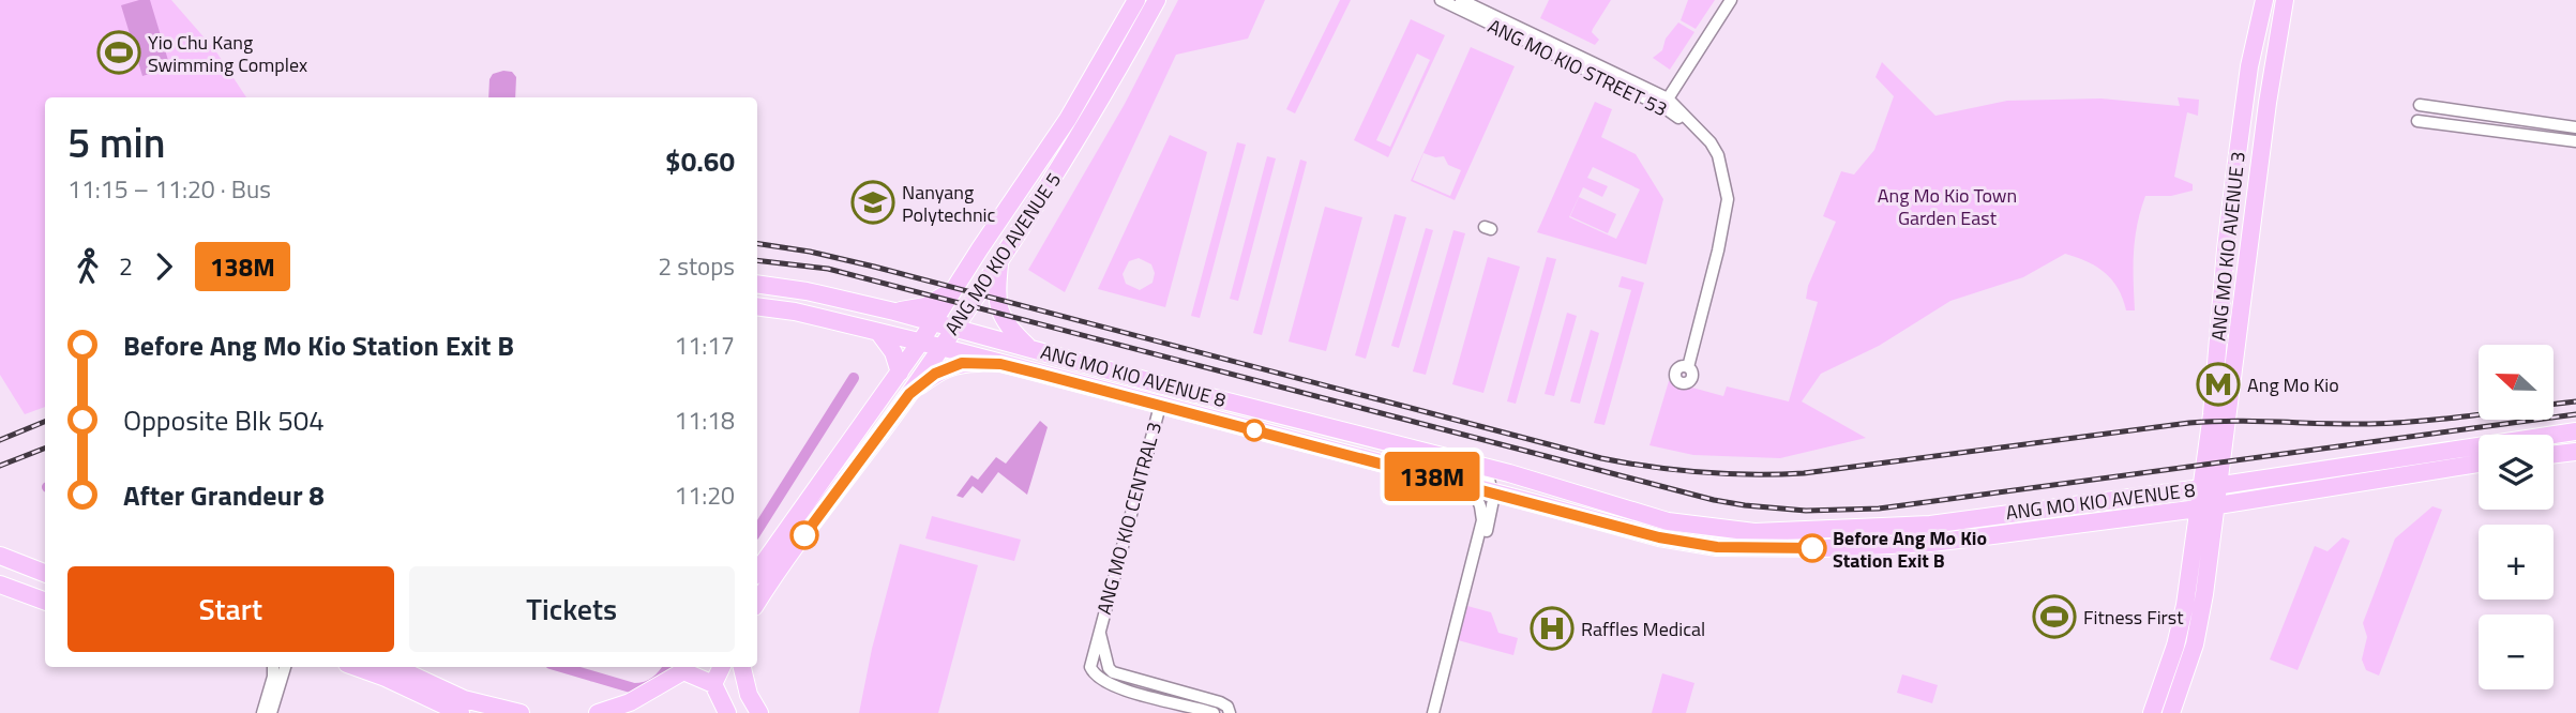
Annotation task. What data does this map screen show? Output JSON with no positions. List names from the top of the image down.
{
  "streets": {
    "main road": ["ANG MO KIO AVENUE 3", "ANG MO KIO AVENUE 5", "ANG MO KIO AVENUE 8"],
    "street": ["ANG MO KIO STREET 53", "ANG MO KIO CENTRAL 3"]
  },
  "crossings": [
    ["ANG MO KIO AVENUE 3", "ANG MO KIO AVENUE 8"],
    ["ANG MO KIO AVENUE 5", "ANG MO KIO AVENUE 8"],
    ["ANG MO KIO AVENUE 8", "ANG MO KIO CENTRAL 3"]
  ],
  "parks": ["Ang Mo Kio Town Garden East"],
  "places": {
    "sports": ["Yio Chu Kang Swimming Complex", "Fitness First"],
    "school or university": ["Nanyang Polytechnic"],
    "metro station": ["Ang Mo Kio"],
    "other": ["Before Ang Mo Kio Station Exit B"],
    "hospital": ["Raffles Medical"]
  },
  "lines": ["bus line 138M"],
  "north": "left",
  "page": {
    "on_map": "138M",
    "heading": ["5 min", "11:15 – 11:20 · Bus", "$0.60"],
    "legs": ["2", "138M", "2 stops"],
    "list": [
      {
        "name": "Before Ang Mo Kio Station Exit B",
        "value": "11:17"
      },
      {
        "name": "Opposite Blk 504",
        "value": "11:18"
      },
      {
        "name": "After Grandeur 8",
        "value": "11:20"
      }
    ],
    "map_buttons": ["+", "−"],
    "buttons": ["Start", "Tickets"]
  }
}
